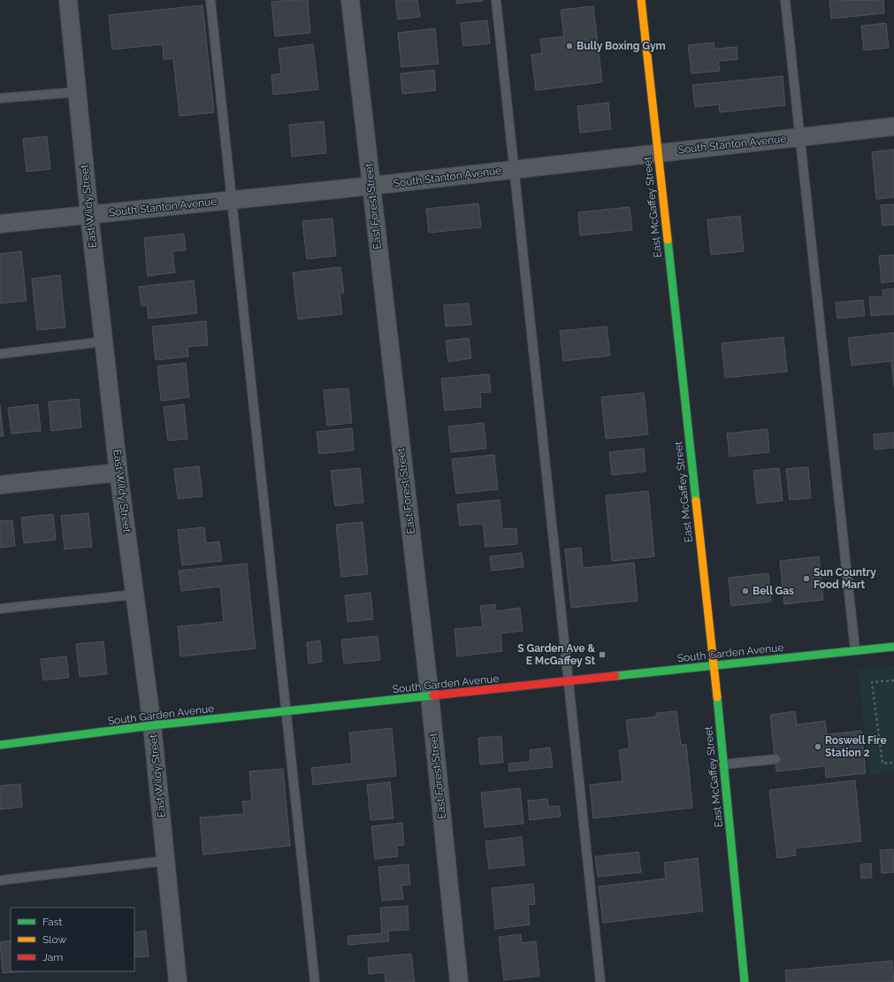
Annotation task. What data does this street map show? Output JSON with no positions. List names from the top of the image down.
{
  "streets": {
    "main road": ["East McGaffey Street", "South Garden Avenue"],
    "street": ["South Stanton Avenue", "East Wildy Street", "East Forest Street"]
  },
  "crossings": [
    ["South Stanton Avenue", "East Wildy Street"],
    ["South Stanton Avenue", "East Forest Street"],
    ["South Stanton Avenue", "East McGaffey Street"],
    ["East Wildy Street", "South Garden Avenue"],
    ["East Forest Street", "South Garden Avenue"],
    ["East McGaffey Street", "South Garden Avenue"]
  ],
  "places": {
    "other": [
      "Bully Boxing Gym",
      "Sun Country Food Mart",
      "Bell Gas",
      "Roswell Fire Station 2"
    ],
    "transit": ["S Garden Ave & E McGaffey St"]
  },
  "legend": ["Fast", "Slow", "Jam"]
}
